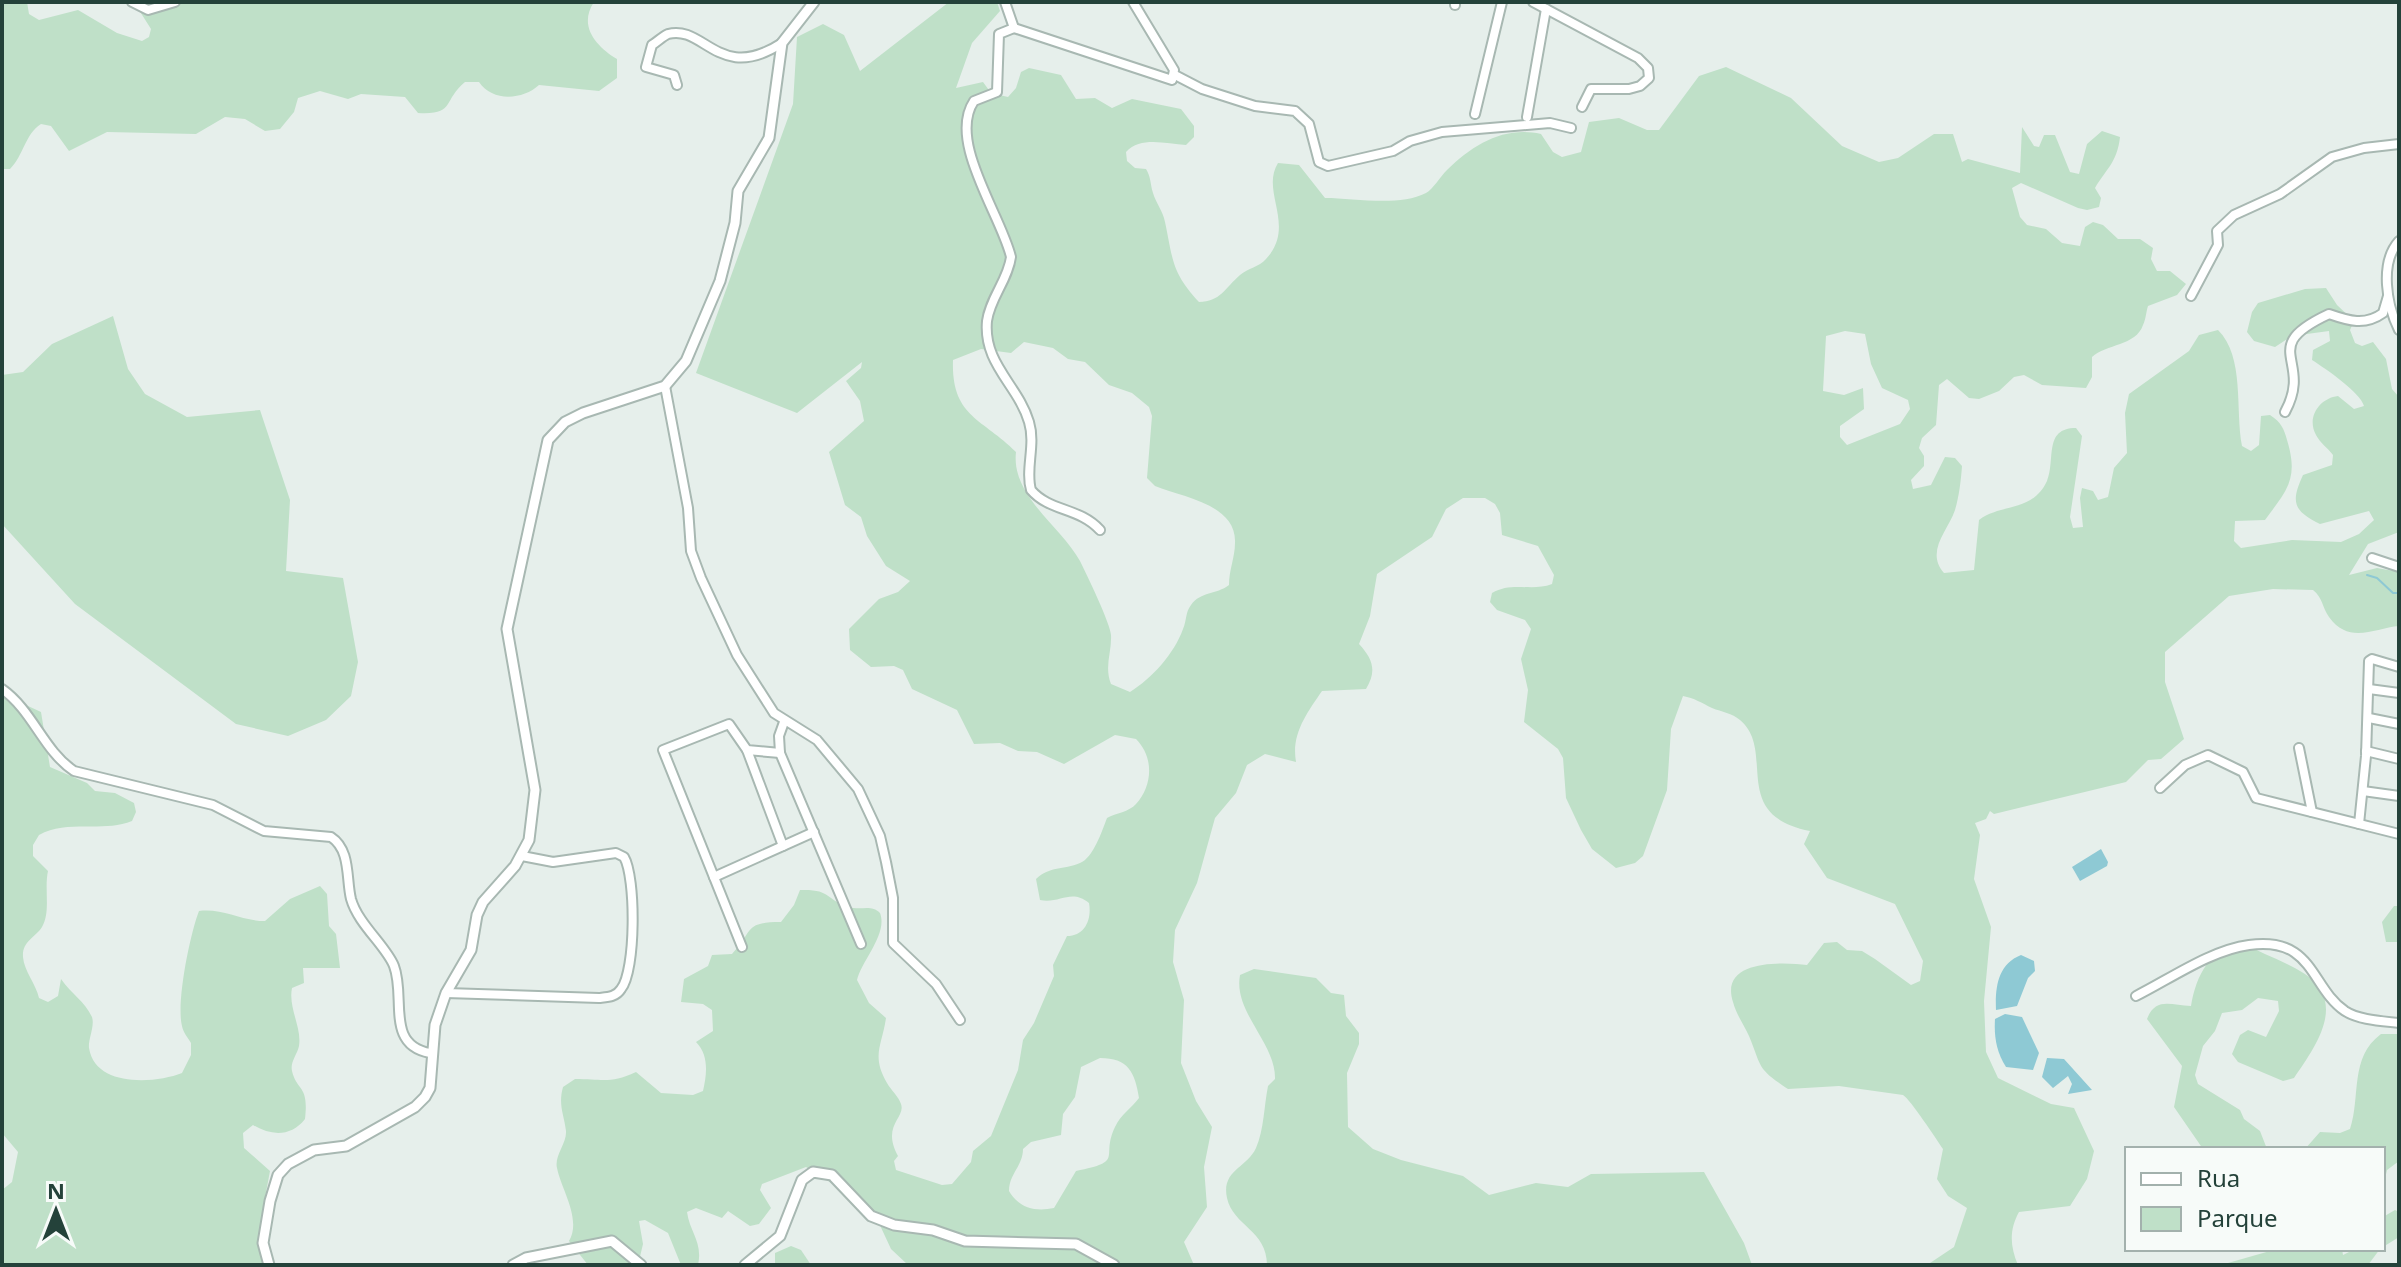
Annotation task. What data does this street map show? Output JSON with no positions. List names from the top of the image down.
{
  "legend": ["Rua", "Parque"],
  "north": "top"
}
